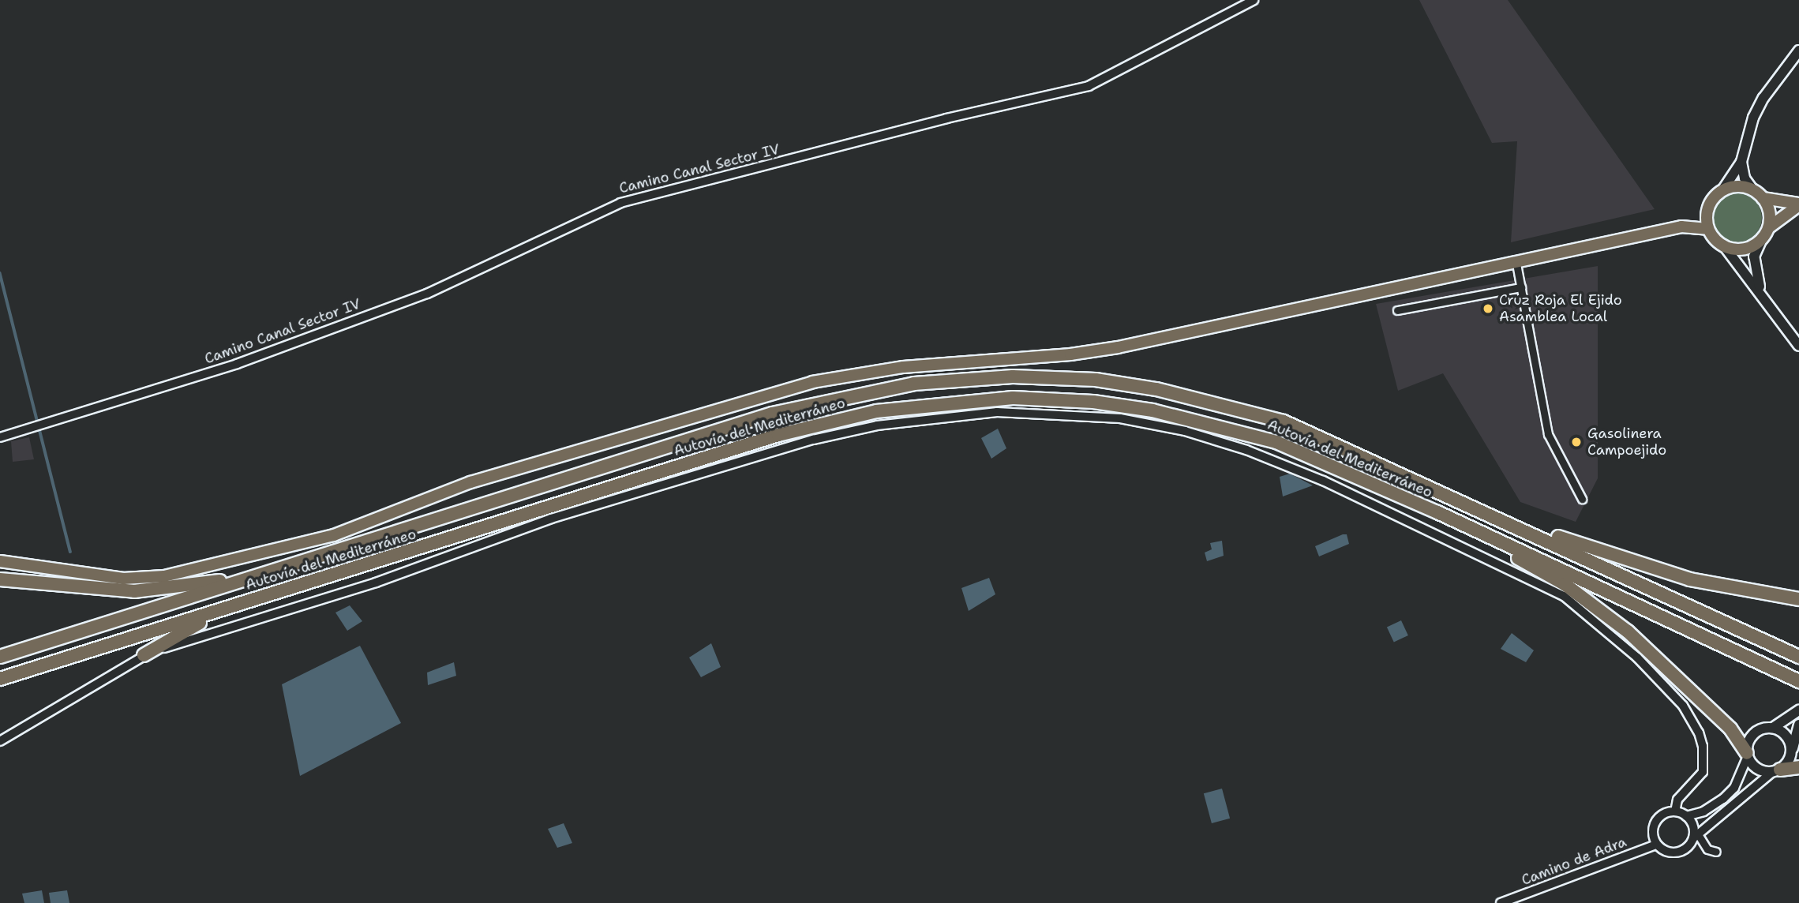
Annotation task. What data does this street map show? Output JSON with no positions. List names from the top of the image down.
{
  "streets": {
    "highway": ["Autovía del Mediterráneo"],
    "street": ["Camino Canal Sector IV", "Camino de Adra"]
  },
  "places": ["Cruz Roja El Ejido Asamblea Local", "Gasolinera Campoejido"]
}
